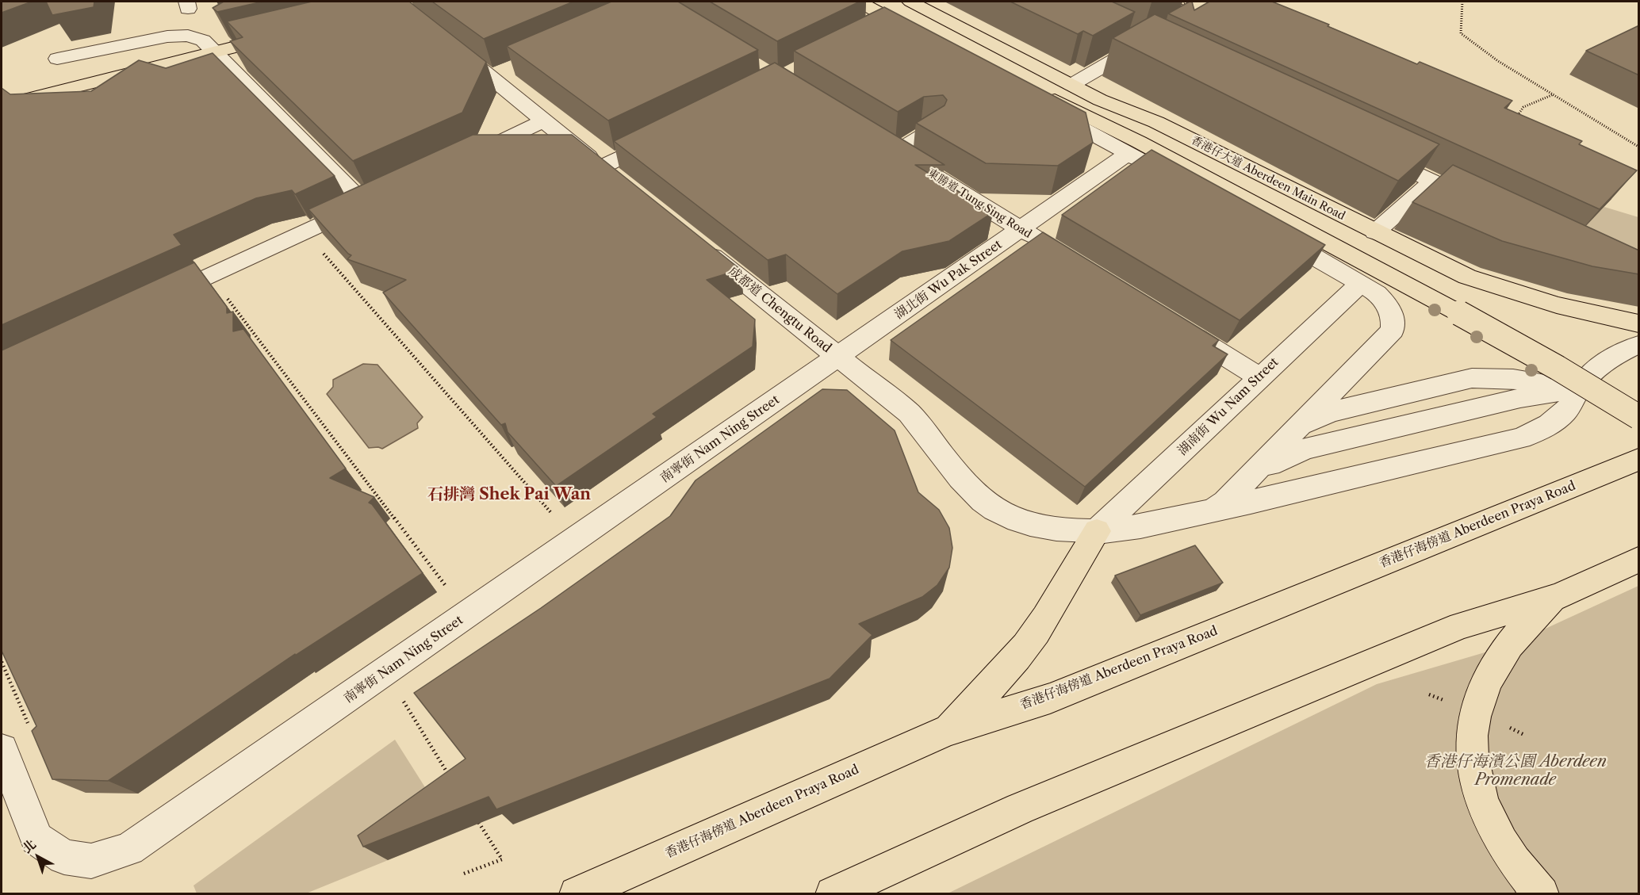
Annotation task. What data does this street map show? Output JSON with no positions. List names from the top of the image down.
{
  "streets": {
    "main road": ["香港仔大道 Aberdeen Main Road", "香港仔海傍道 Aberdeen Praya Road"],
    "street": [
      "東勝道 Tung Sing Road",
      "湖北街 Wu Pak Street",
      "成都道 Chengtu Road",
      "湖南街 Wu Nam Street",
      "南寧街 Nam Ning Street"
    ]
  },
  "crossings": [
    ["東勝道 Tung Sing Road", "湖北街 Wu Pak Street"],
    ["湖北街 Wu Pak Street", "成都道 Chengtu Road"],
    ["湖北街 Wu Pak Street", "南寧街 Nam Ning Street"],
    ["成都道 Chengtu Road", "湖南街 Wu Nam Street"],
    ["成都道 Chengtu Road", "南寧街 Nam Ning Street"]
  ],
  "districts": ["石排灣 Shek Pai Wan"],
  "parks": ["香港仔海濱公園 Aberdeen Promenade"],
  "north": "top left"
}
